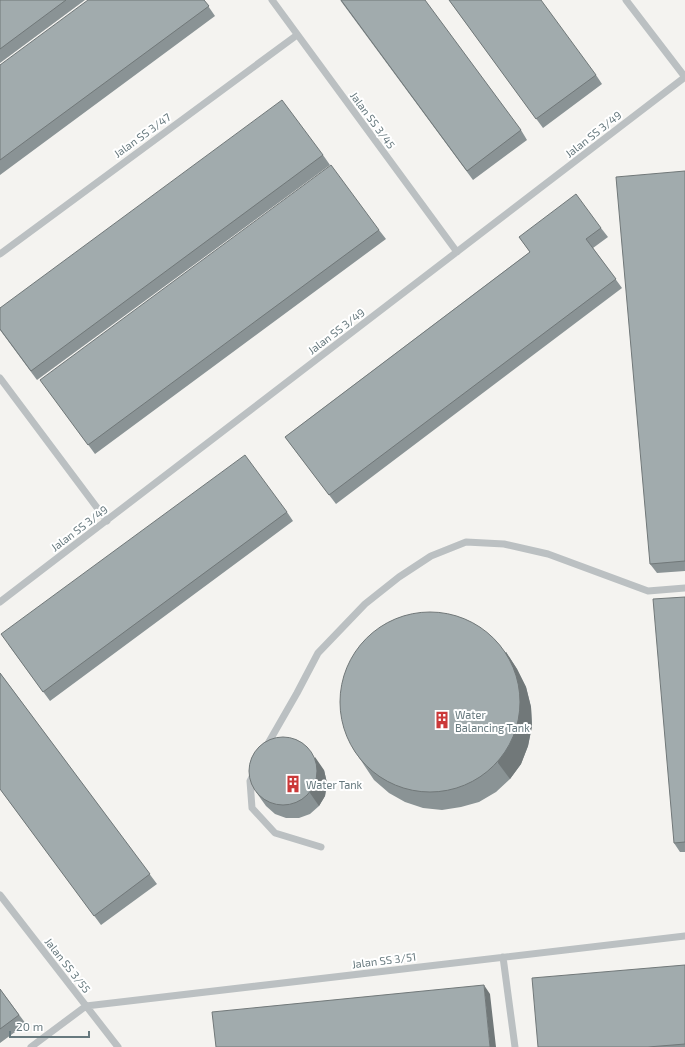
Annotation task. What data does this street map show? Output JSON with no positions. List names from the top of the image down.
{
  "streets": {
    "street": [
      "Jalan SS 3/45",
      "Jalan SS 3/49",
      "Jalan SS 3/47",
      "Jalan SS 3/51",
      "Jalan SS 3/55"
    ]
  },
  "crossings": [
    ["Jalan SS 3/45", "Jalan SS 3/49"],
    ["Jalan SS 3/45", "Jalan SS 3/47"],
    ["Jalan SS 3/51", "Jalan SS 3/55"]
  ],
  "places": {
    "building": ["Water Balancing Tank", "Water Tank"]
  },
  "scale_bar": "20 m"
}
